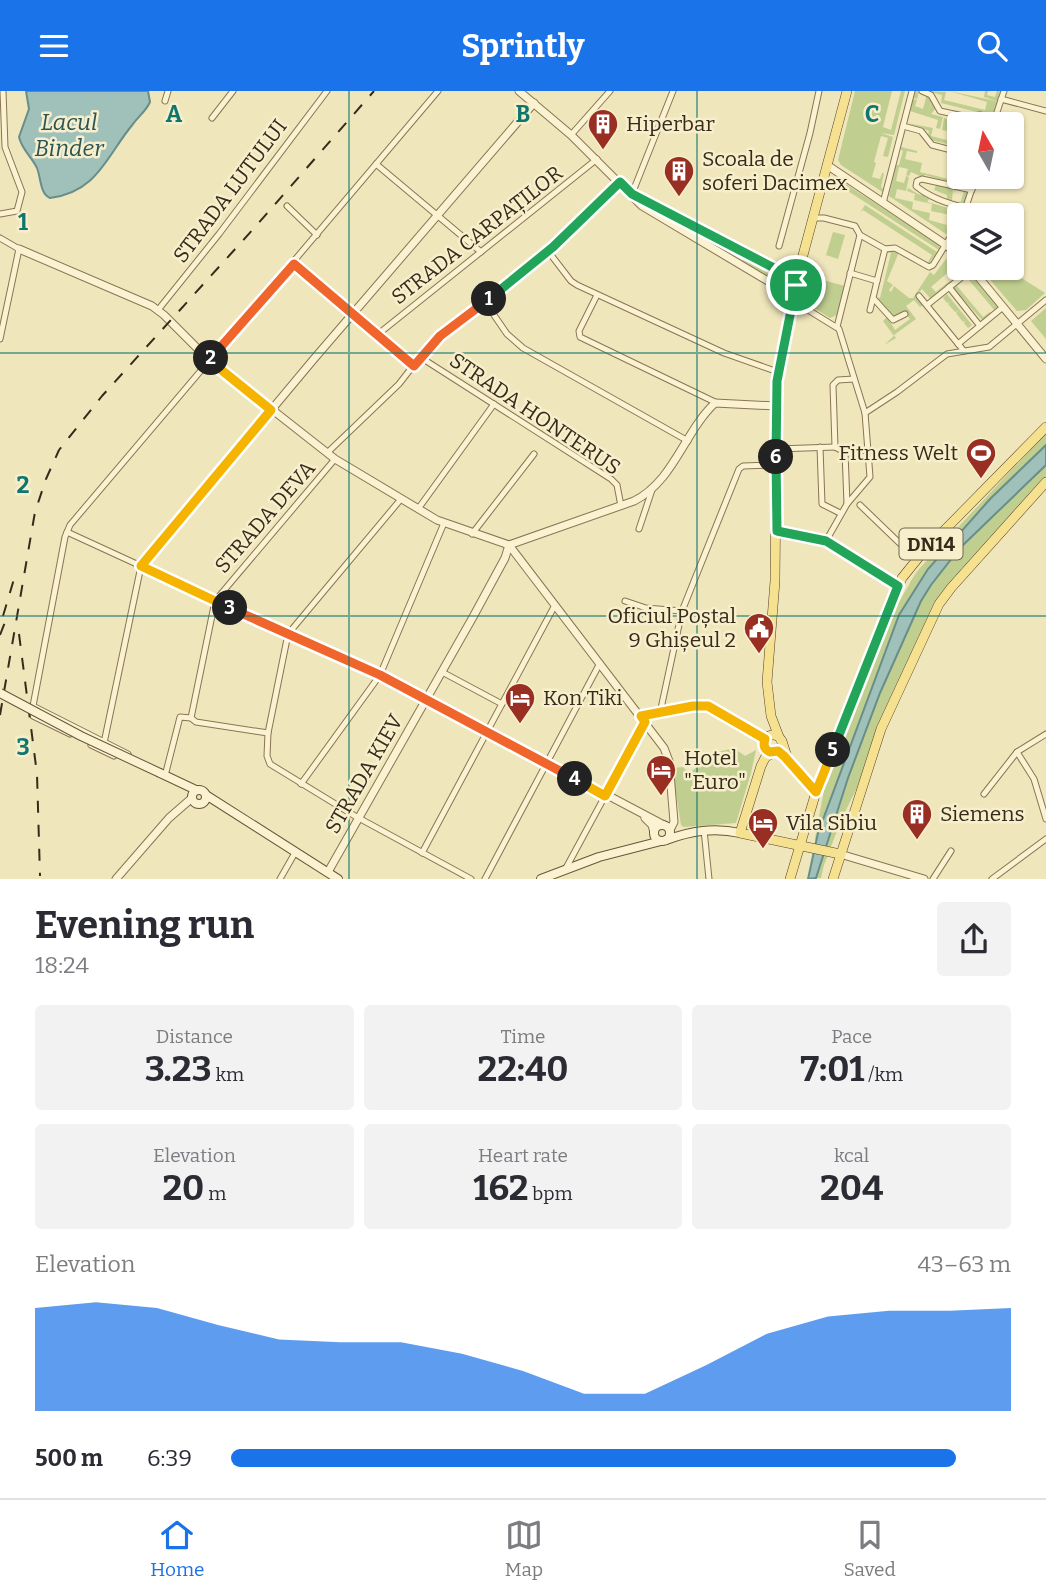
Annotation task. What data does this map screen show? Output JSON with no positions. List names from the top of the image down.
{
  "streets": {
    "main road": ["DN14"],
    "street": [
      "STRADA LUTULUI",
      "STRADA CARPAȚILOR",
      "STRADA HONTERUS",
      "STRADA DEVA",
      "STRADA KIEV"
    ]
  },
  "water": ["Lacul Binder"],
  "places": {
    "building": ["Hiperbar", "Scoala de soferi Dacimex", "Siemens"],
    "sports": ["Fitness Welt"],
    "public building": ["Oficiul Poștal 9 Ghișeul 2"],
    "hotel": ["Kon Tiki", "Hotel \"Euro\"", "Vila Sibiu"]
  },
  "north": "top",
  "page": {
    "header": "Sprintly",
    "pins": [
      "1",
      "2",
      "6",
      "3",
      "5",
      "4"
    ],
    "heading": ["Evening run", "18:24"],
    "stats": [
      ["Distance", "3.23 km"],
      ["Time", "22:40"],
      ["Pace", "7:01 /km"],
      ["Elevation", "20 m"],
      ["Heart rate", "162 bpm"],
      ["kcal", "204"]
    ],
    "chart": ["Elevation", "43–63 m"],
    "list": [
      {
        "name": "500 m",
        "note": "6:39"
      }
    ],
    "tabs": ["Home", "Map", "Saved"]
  },
  "grid": {
    "columns": ["A", "B", "C"],
    "rows": ["1", "2", "3"]
  }
}
